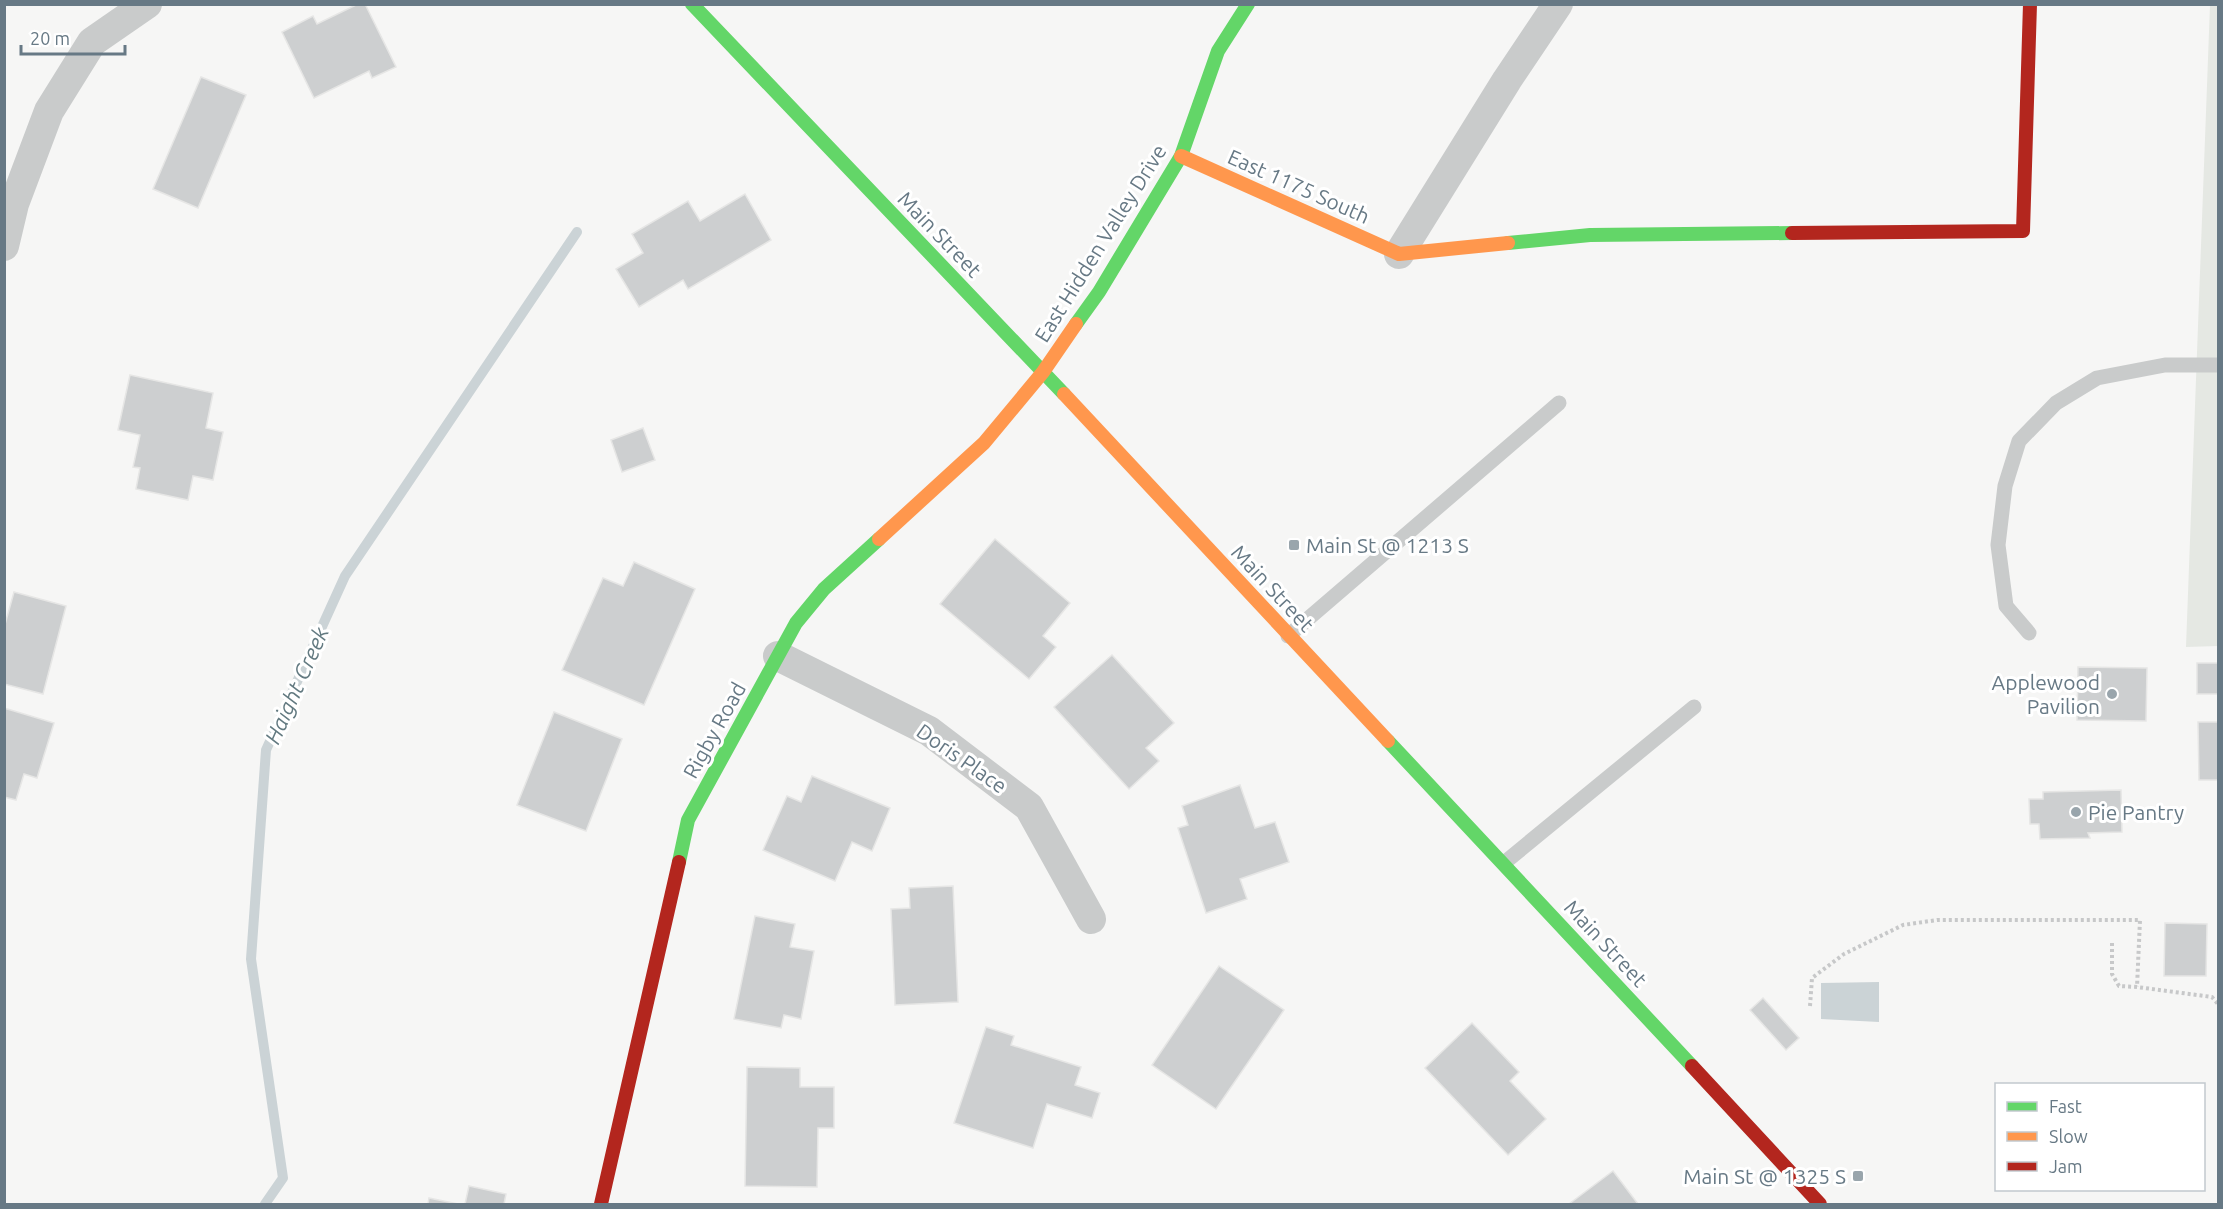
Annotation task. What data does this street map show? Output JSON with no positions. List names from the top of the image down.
{
  "streets": {
    "street": [
      "East 1175 South",
      "Main Street",
      "East Hidden Valley Drive",
      "Rigby Road",
      "Doris Place"
    ]
  },
  "crossings": [
    ["East 1175 South", "East Hidden Valley Drive"],
    ["Main Street", "East Hidden Valley Drive"],
    ["Main Street", "Rigby Road"],
    ["East Hidden Valley Drive", "Rigby Road"],
    ["Rigby Road", "Doris Place"]
  ],
  "water": ["Haight Creek"],
  "places": {
    "transit": ["Main St @ 1213 S", "Main St @ 1325 S"],
    "other": ["Applewood Pavilion", "Pie Pantry"]
  },
  "legend": ["Fast", "Slow", "Jam"],
  "scale_bar": "20 m"
}
